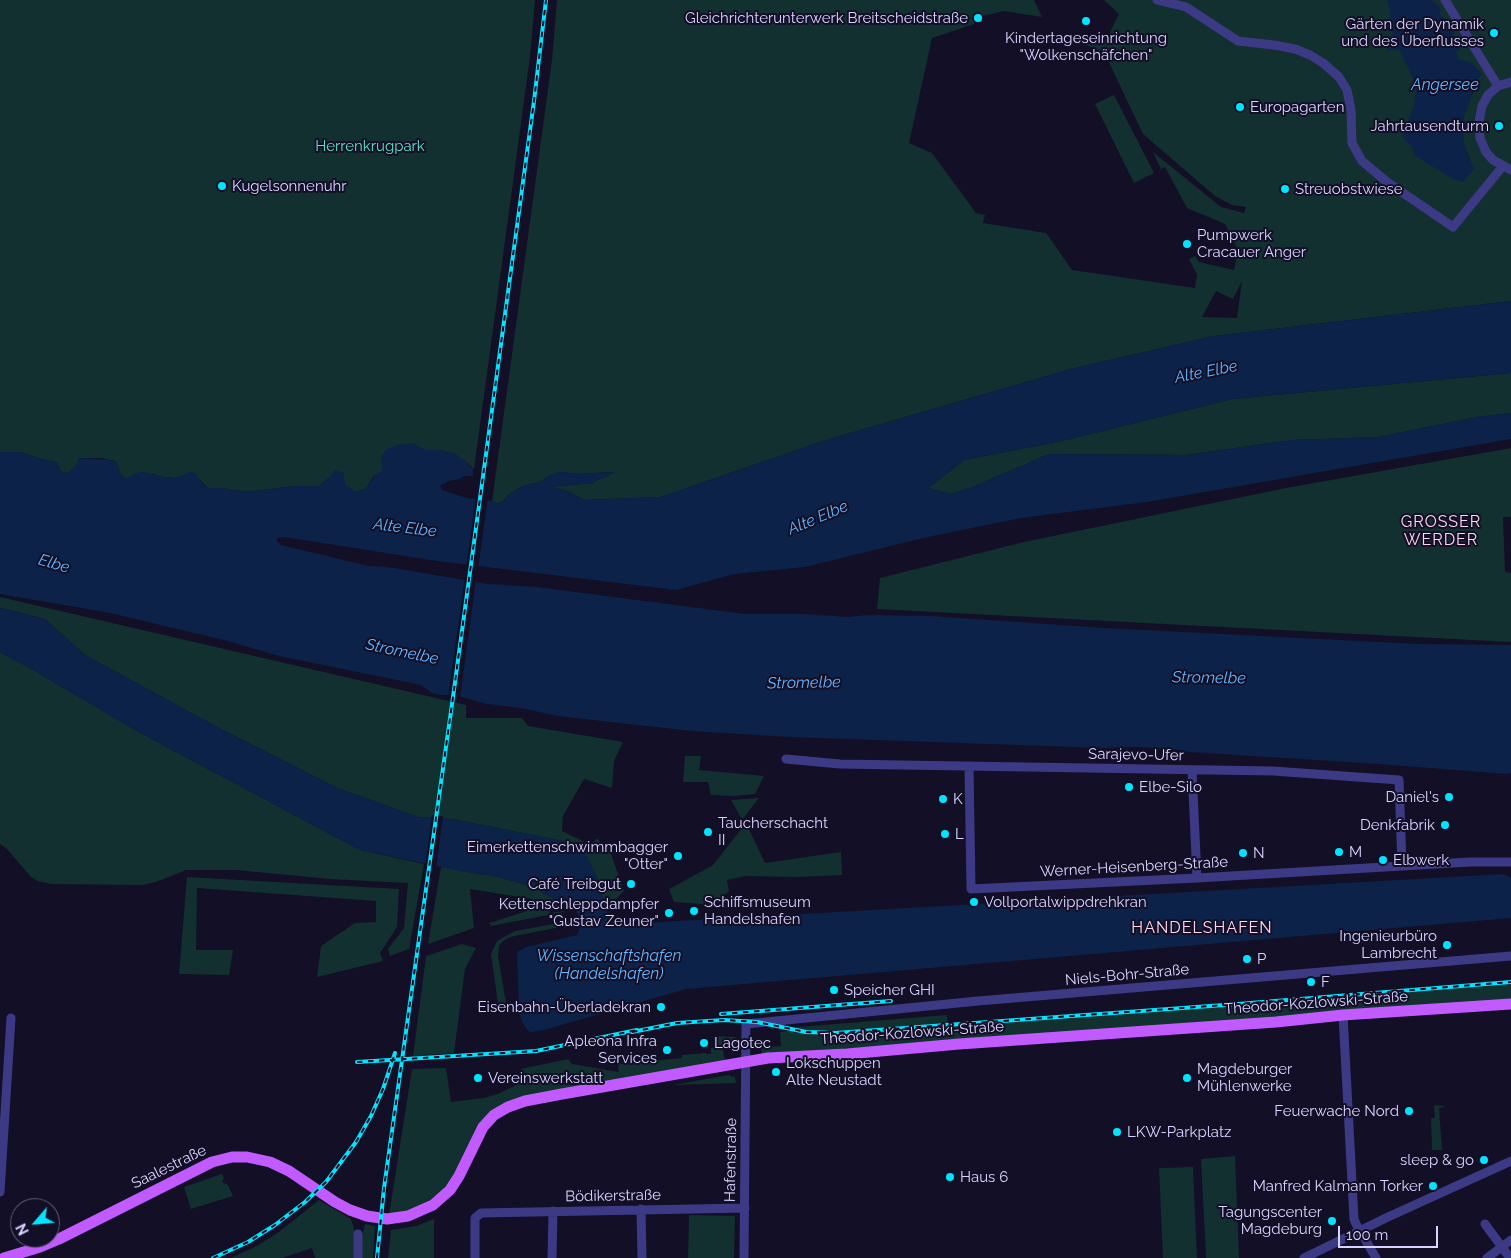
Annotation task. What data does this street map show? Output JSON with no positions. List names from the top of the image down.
{
  "streets": {
    "main road": ["Theodor-Kozlowski-Straße", "Saalestraße"],
    "street": [
      "Sarajevo-Ufer",
      "Werner-Heisenberg-Straße",
      "Niels-Bohr-Straße",
      "Hafenstraße",
      "Bödikerstraße"
    ]
  },
  "crossings": [
    ["Sarajevo-Ufer", "Werner-Heisenberg-Straße"],
    ["Niels-Bohr-Straße", "Hafenstraße"],
    ["Theodor-Kozlowski-Straße", "Hafenstraße"],
    ["Theodor-Kozlowski-Straße", "Saalestraße"],
    ["Hafenstraße", "Bödikerstraße"]
  ],
  "districts": ["GROSSER WERDER", "HANDELSHAFEN"],
  "water": [
    "Angersee",
    "Alte Elbe",
    "Elbe",
    "Stromelbe",
    "Wissenschaftshafen (Handelshafen)"
  ],
  "parks": ["Herrenkrugpark"],
  "places": [
    "Gleichrichterunterwerk Breitscheidstraße",
    "Kindertageseinrichtung \"Wolkenschäfchen\"",
    "Gärten der Dynamik und des Überflusses",
    "Europagarten",
    "Jahrtausendturm",
    "Kugelsonnenuhr",
    "Streuobstwiese",
    "Pumpwerk Cracauer Anger",
    "Elbe-Silo",
    "Daniel's",
    "K",
    "Denkfabrik",
    "Taucherschacht II",
    "L",
    "M",
    "N",
    "Eimerkettenschwimmbagger \"Otter\"",
    "Elbwerk",
    "Café Treibgut",
    "Vollportalwippdrehkran",
    "Schiffsmuseum Handelshafen",
    "Kettenschleppdampfer \"Gustav Zeuner\"",
    "Ingenieurbüro Lambrecht",
    "P",
    "F",
    "Speicher GHI",
    "Eisenbahn-Überladekran",
    "Lagotec",
    "Apleona Infra Services",
    "Lokschuppen Alte Neustadt",
    "Vereinswerkstatt",
    "Magdeburger Mühlenwerke",
    "Feuerwache Nord",
    "LKW-Parkplatz",
    "sleep & go",
    "Haus 6",
    "Manfred Kalmann Torker",
    "Tagungscenter Magdeburg"
  ],
  "scale_bar": "100 m",
  "north": "bottom left"
}
